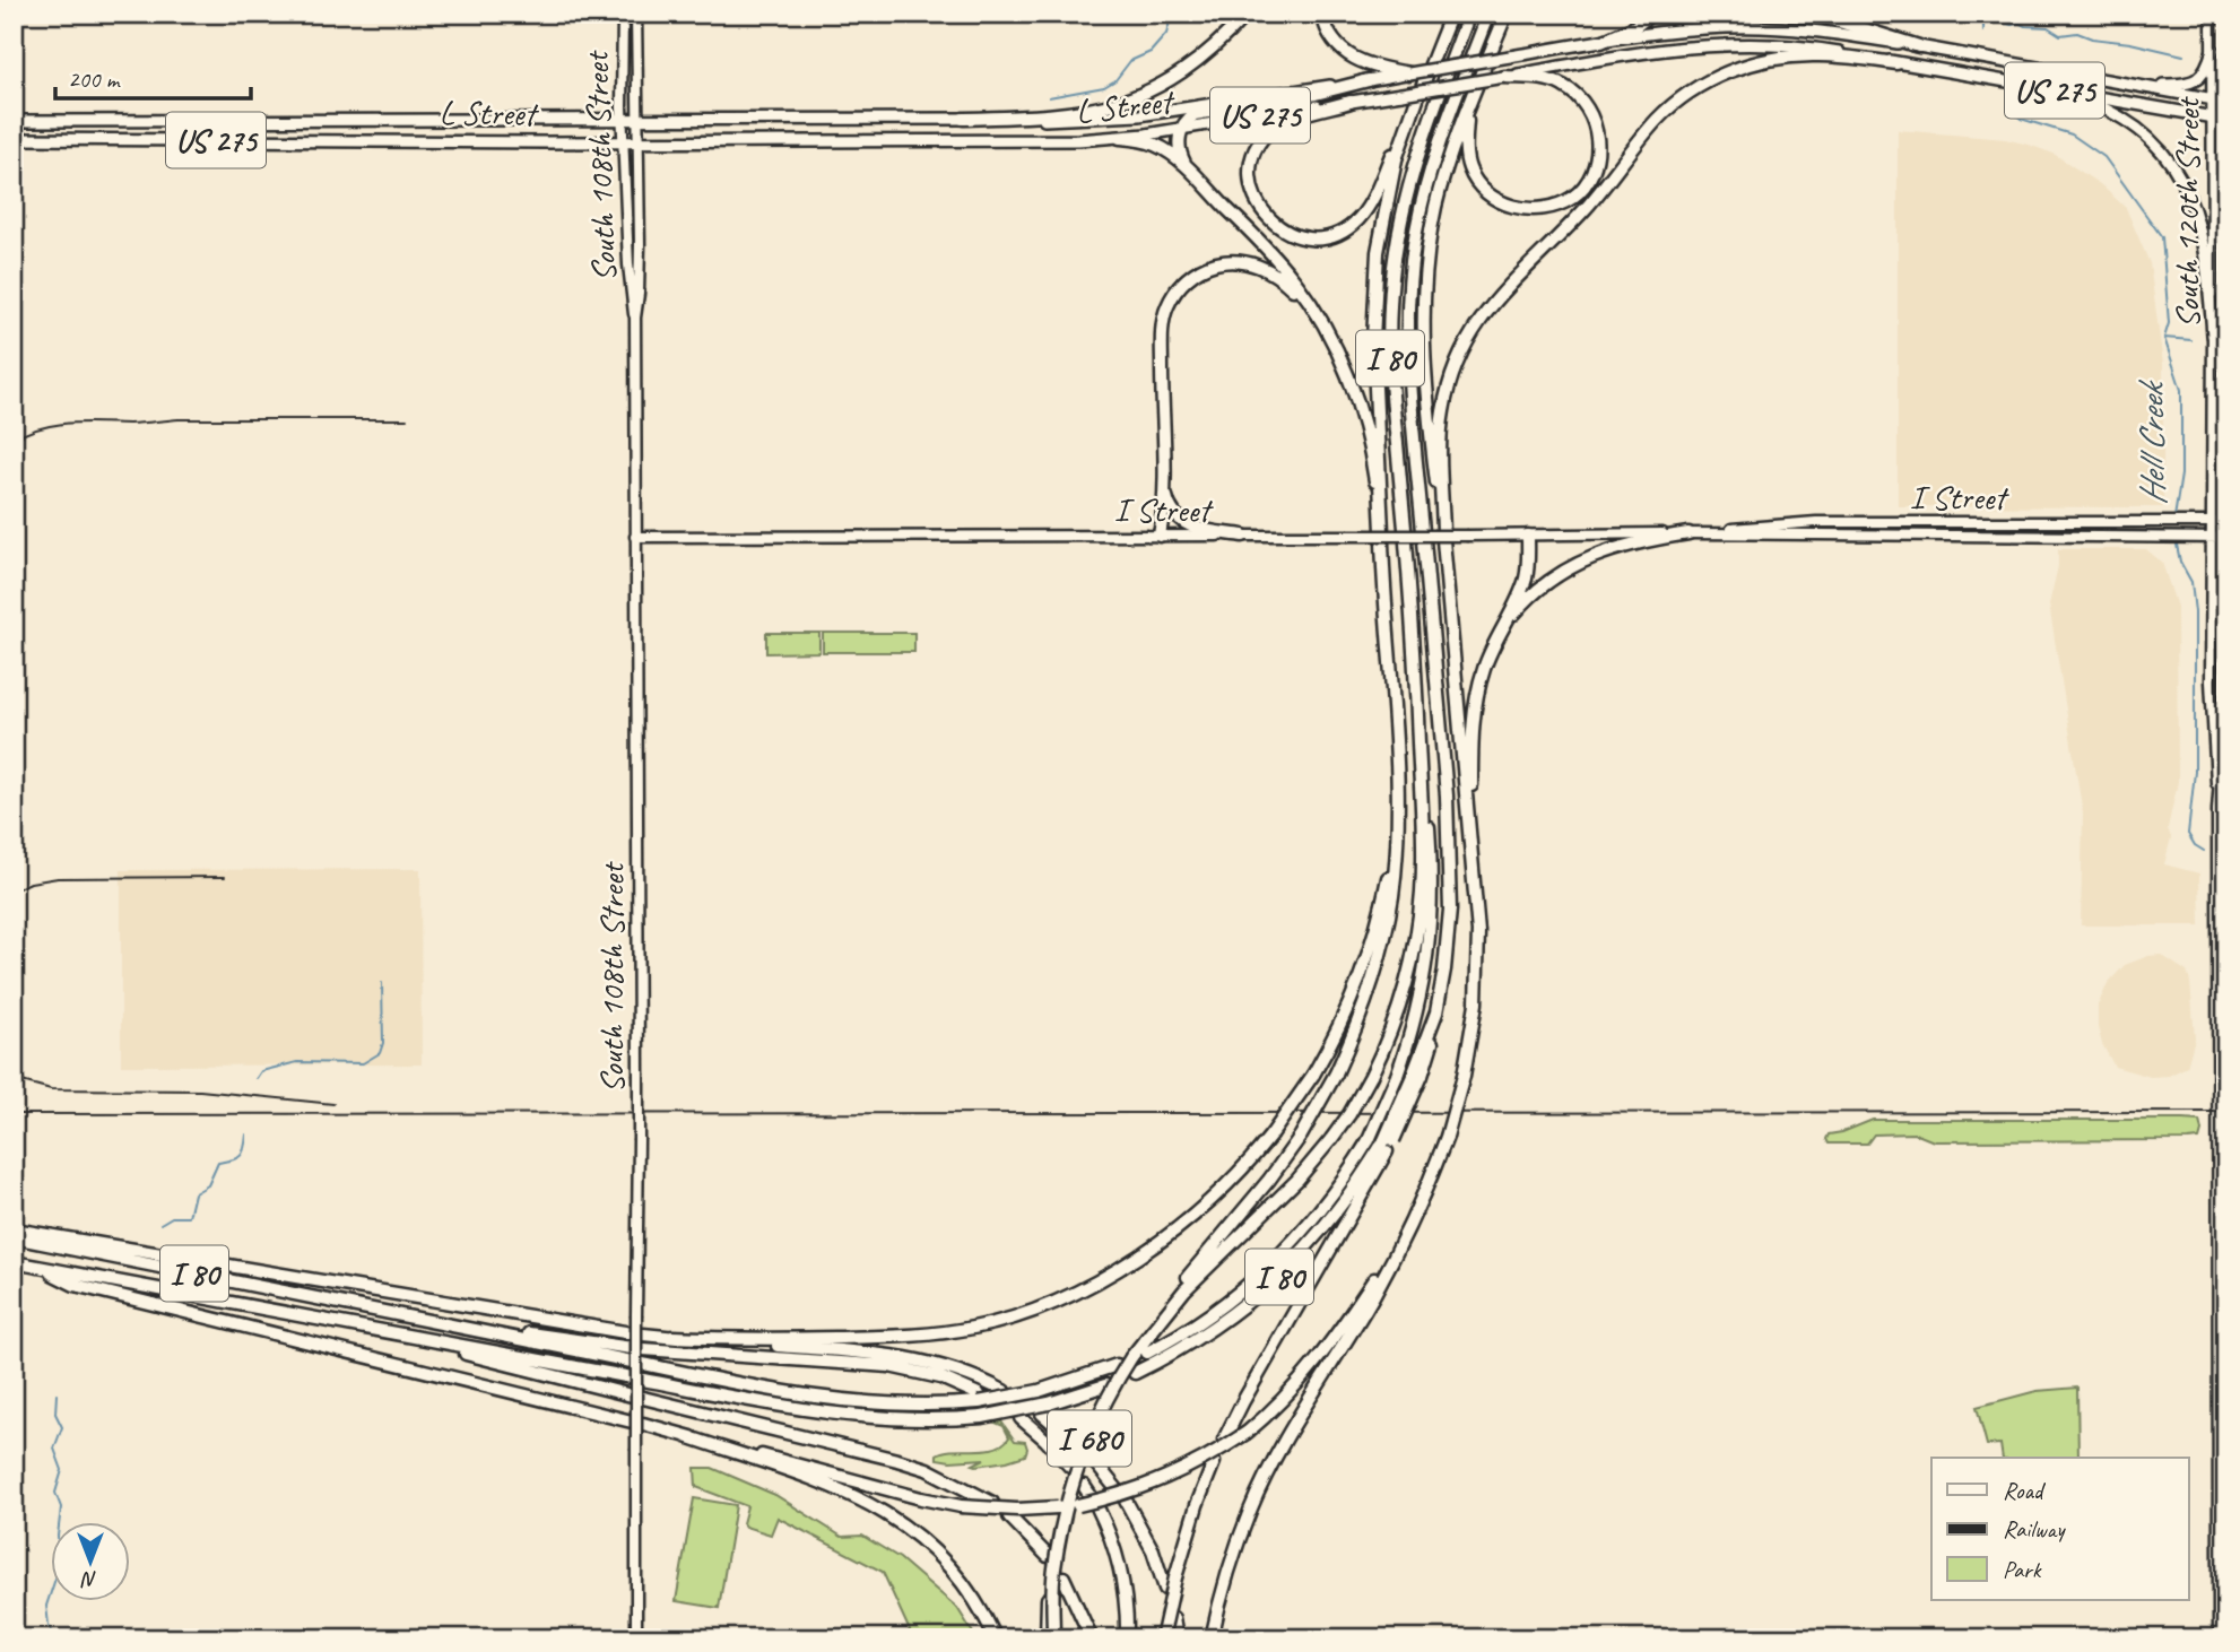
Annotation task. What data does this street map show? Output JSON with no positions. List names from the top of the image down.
{
  "streets": {
    "highway": ["I 80", "I 680"],
    "main road": [
      "US 275",
      "L Street",
      "South 108th Street",
      "South 120th Street",
      "I Street"
    ]
  },
  "crossings": [
    ["L Street", "South 108th Street"],
    ["L Street", "South 120th Street"],
    ["South 108th Street", "I Street"],
    ["South 120th Street", "I Street"]
  ],
  "water": ["Hell Creek"],
  "legend": ["Road", "Railway", "Park"],
  "scale_bar": "200 m",
  "north": "bottom"
}
